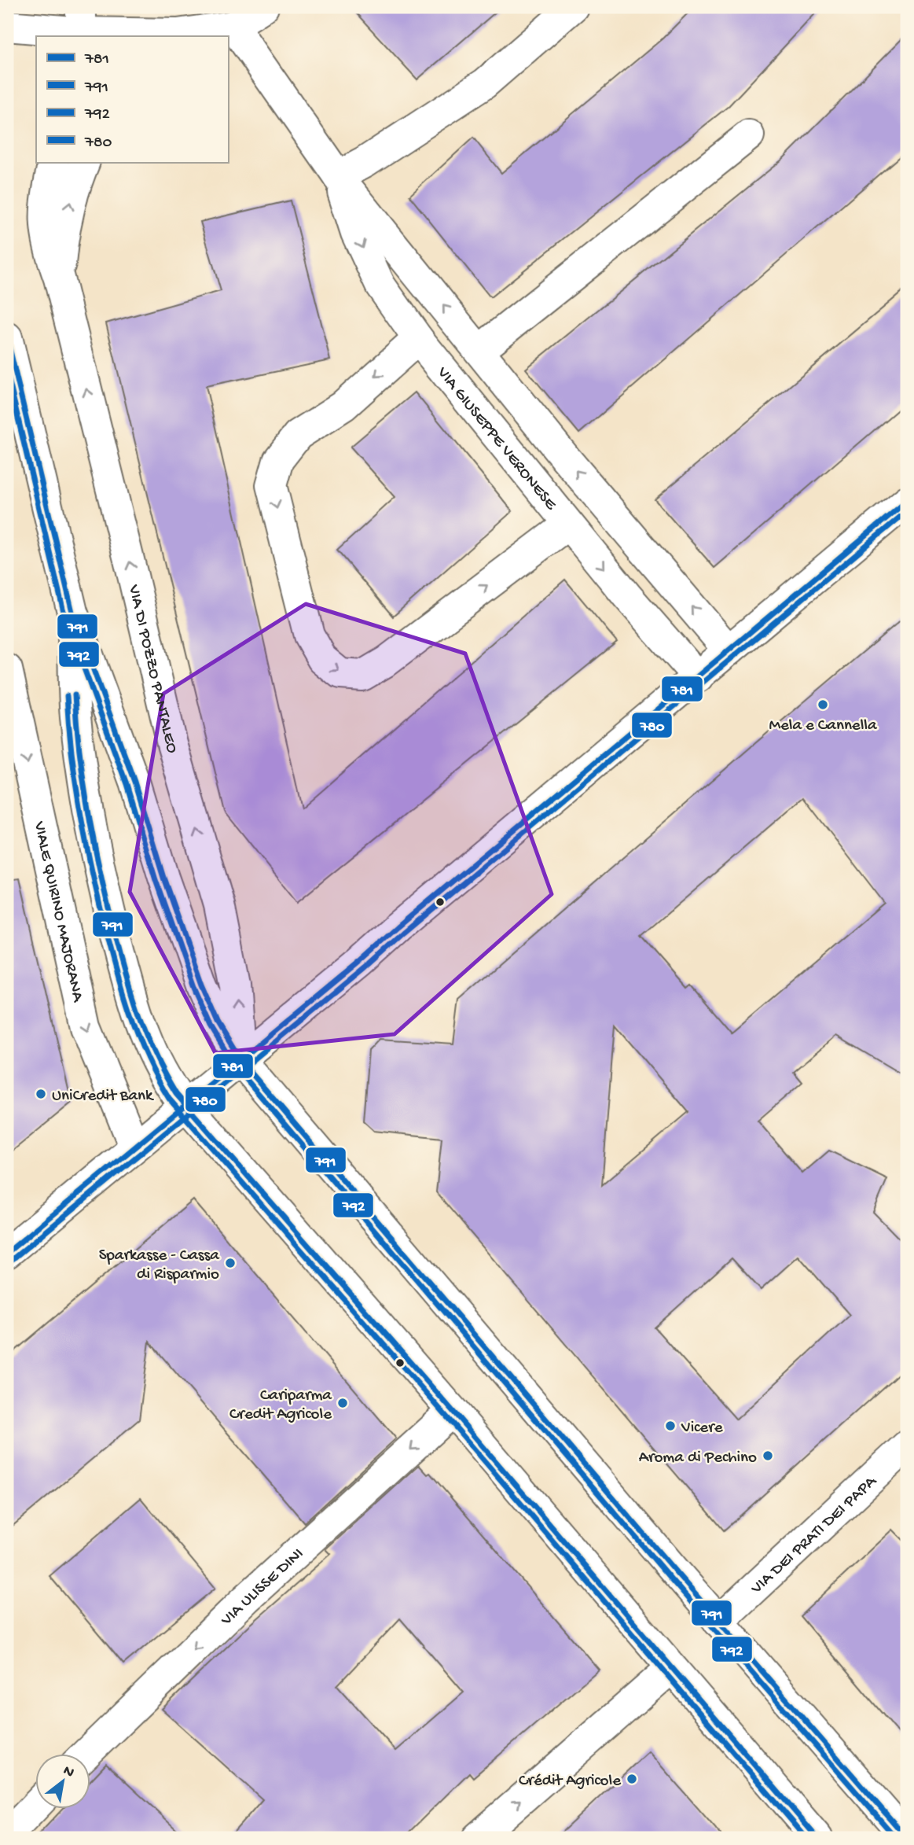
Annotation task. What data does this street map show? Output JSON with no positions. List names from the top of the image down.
{
  "streets": {
    "main road": [
      "VIA GIUSEPPE VERONESE",
      "VIA DI POZZO PANTALEO",
      "VIALE QUIRINO MAJORANA",
      "VIA DEI PRATI DEI PAPA",
      "VIA ULISSE DINI"
    ]
  },
  "one_way": ["VIA ULISSE DINI"],
  "places": [
    "Mela e Cannella",
    "UniCredit Bank",
    "Sparkasse - Cassa di Risparmio",
    "Cariparma Credit Agricole",
    "Vicere",
    "Aroma di Pechino",
    "Crédit Agricole"
  ],
  "lines": [
    "transit line 791",
    "transit line 792",
    "transit line 781",
    "transit line 780"
  ],
  "legend": [
    "781",
    "791",
    "792",
    "780"
  ],
  "north": "top right"
}
